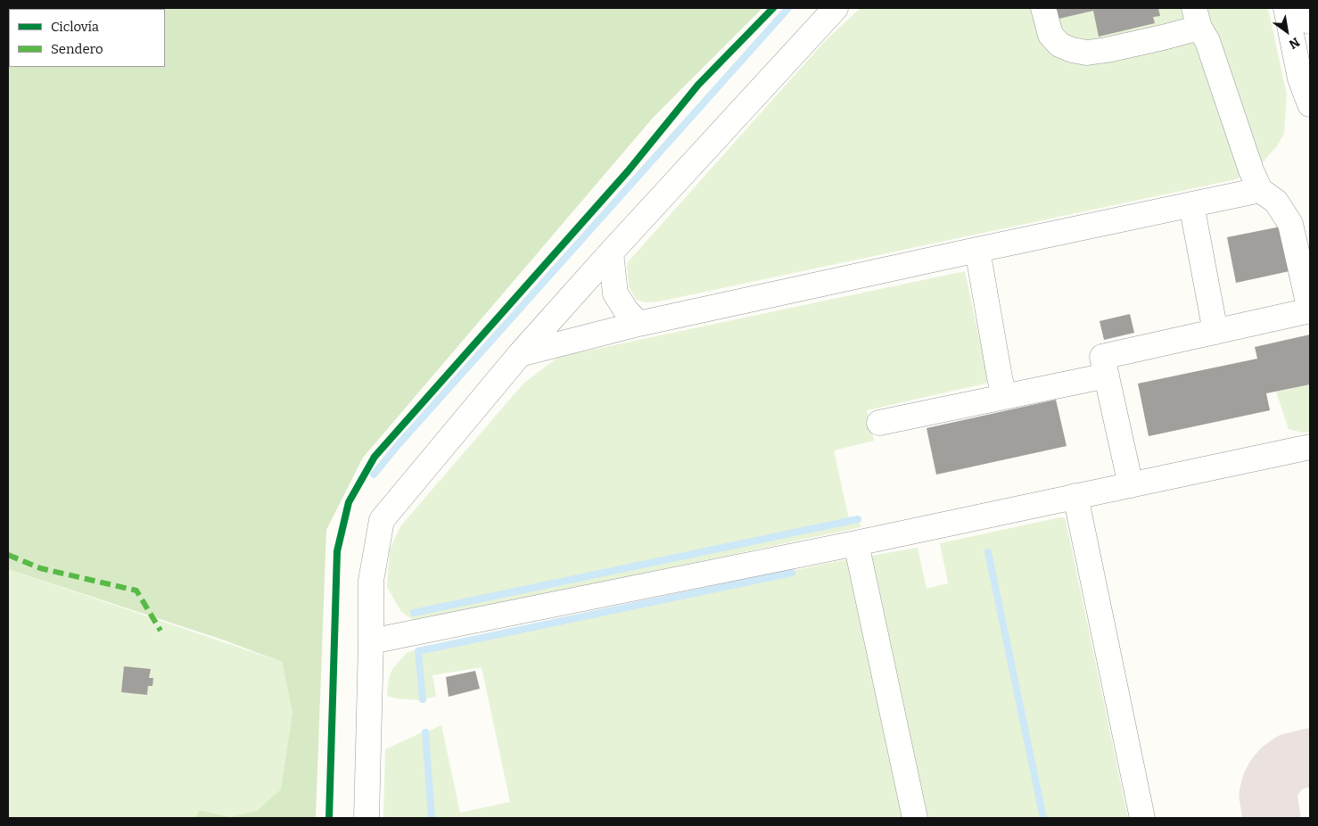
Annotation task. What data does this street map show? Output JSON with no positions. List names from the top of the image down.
{
  "legend": ["Ciclovía", "Sendero"],
  "north": "bottom right"
}
